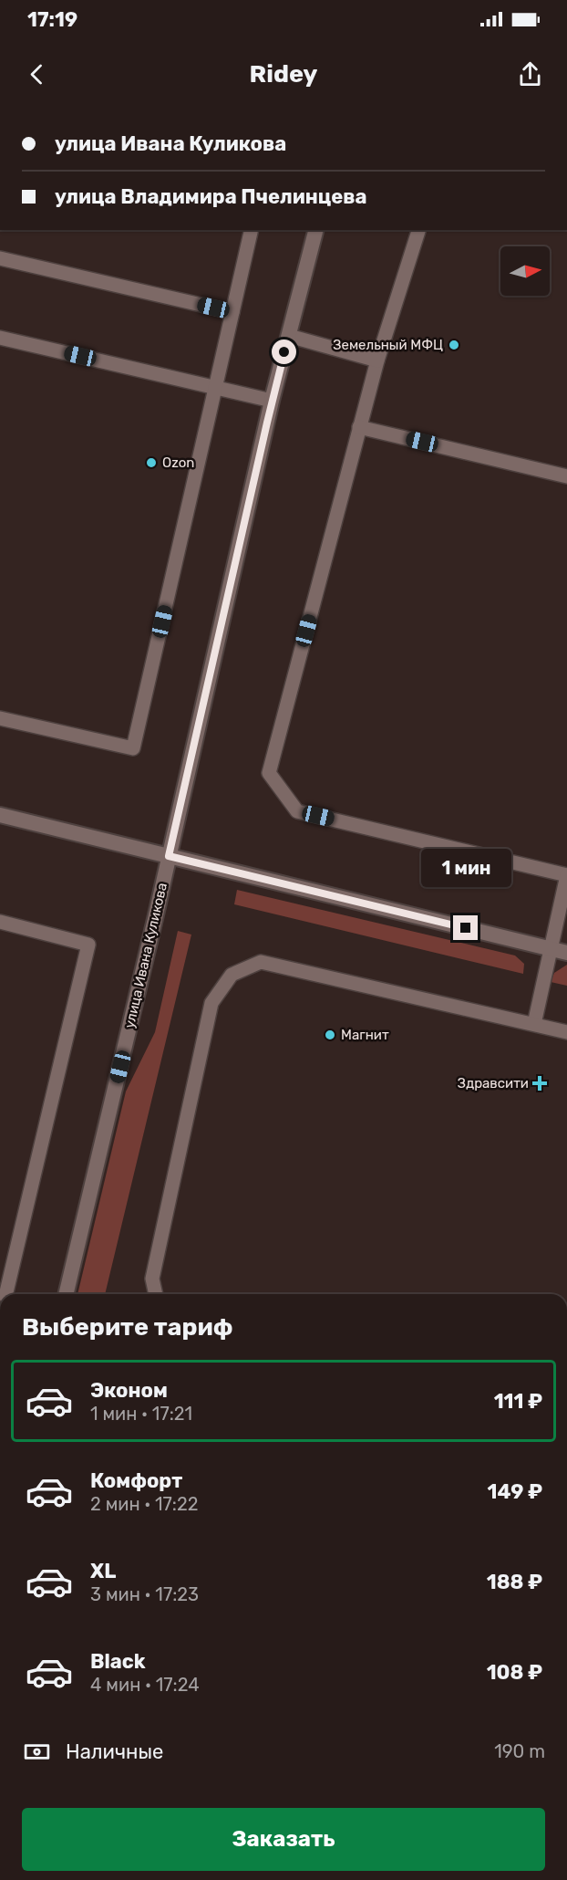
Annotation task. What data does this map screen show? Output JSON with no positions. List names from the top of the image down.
{
  "streets": {
    "street": ["улица Ивана Куликова"]
  },
  "places": {
    "other": ["Земельный МФЦ", "Ozon", "Магнит"],
    "health": ["Здравсити"]
  },
  "north": "right",
  "page": {
    "status": "17:19",
    "header": "Ridey",
    "banner": ["улица Ивана Куликова", "улица Владимира Пчелинцева"],
    "bubble": "1 мин",
    "heading": "Выберите тариф",
    "list": [
      {
        "name": "Эконом",
        "note": "1 мин · 17:21",
        "value": "111 ₽"
      },
      {
        "name": "Комфорт",
        "note": "2 мин · 17:22",
        "value": "149 ₽"
      },
      {
        "name": "XL",
        "note": "3 мин · 17:23",
        "value": "188 ₽"
      },
      {
        "name": "Black",
        "note": "4 мин · 17:24",
        "value": "108 ₽"
      }
    ],
    "pay": ["Наличные", "190 m"],
    "buttons": "Заказать"
  }
}
